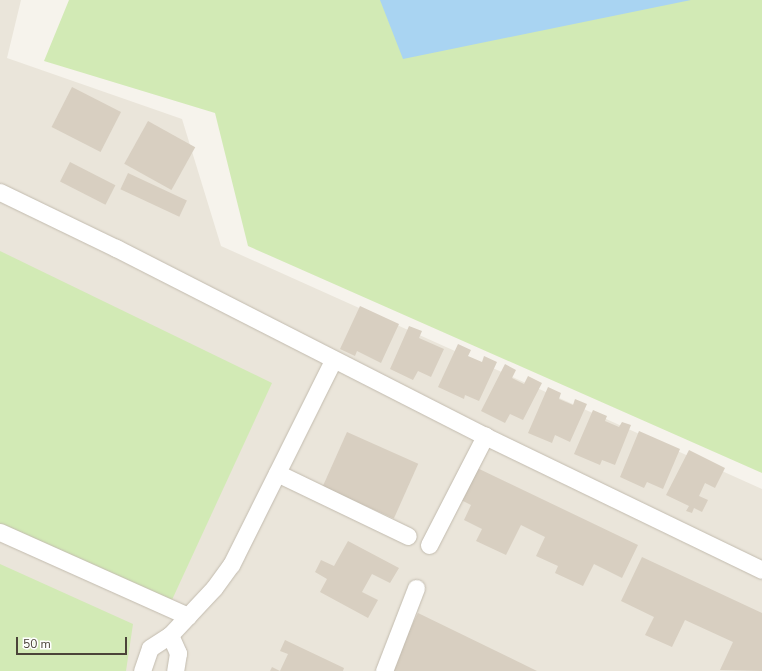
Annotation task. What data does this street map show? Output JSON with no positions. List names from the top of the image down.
{
  "scale_bar": "50 m"
}
